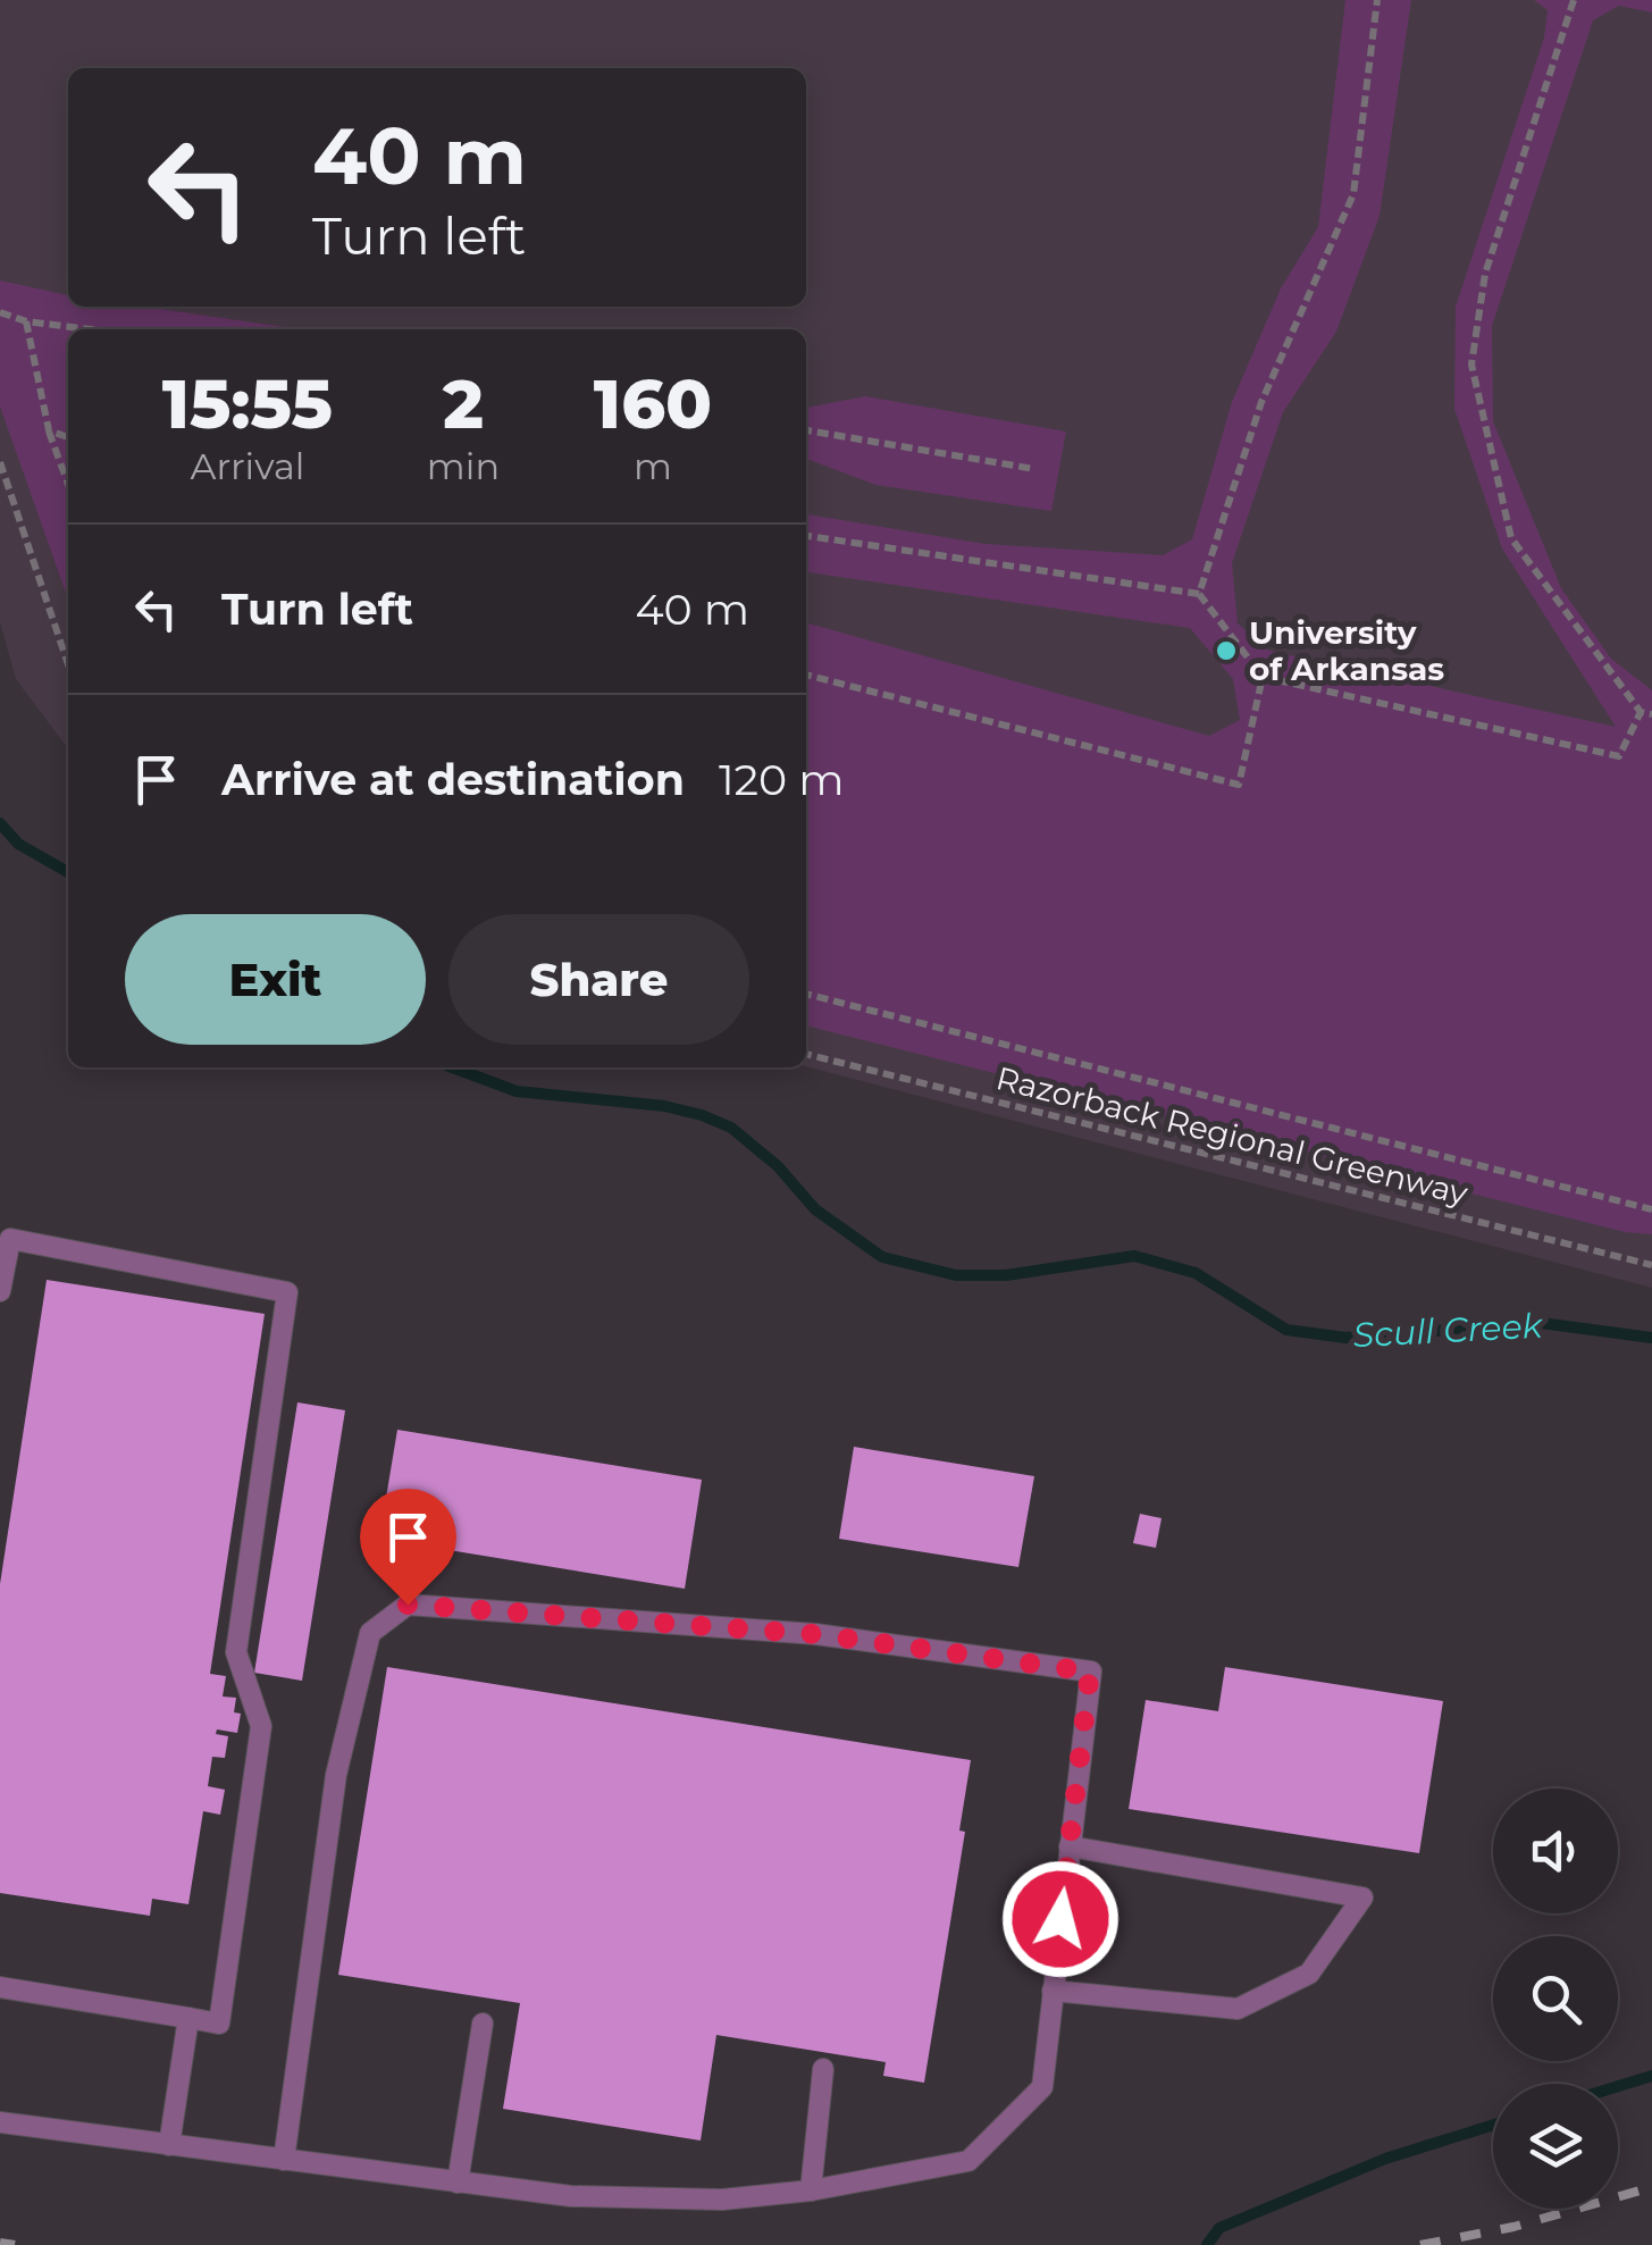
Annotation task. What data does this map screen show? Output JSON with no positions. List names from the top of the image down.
{
  "streets": {
    "path": ["Razorback Regional Greenway"]
  },
  "water": ["Scull Creek"],
  "places": ["University of Arkansas"],
  "page": {
    "turn": ["40 m", "Turn left"],
    "eta": [
      "15:55",
      "Arrival",
      "2",
      "min",
      "160",
      "m"
    ],
    "list": [
      {
        "name": "Turn left",
        "value": "40 m"
      },
      {
        "name": "Arrive at destination",
        "value": "120 m"
      }
    ],
    "buttons": ["Exit", "Share"]
  }
}
